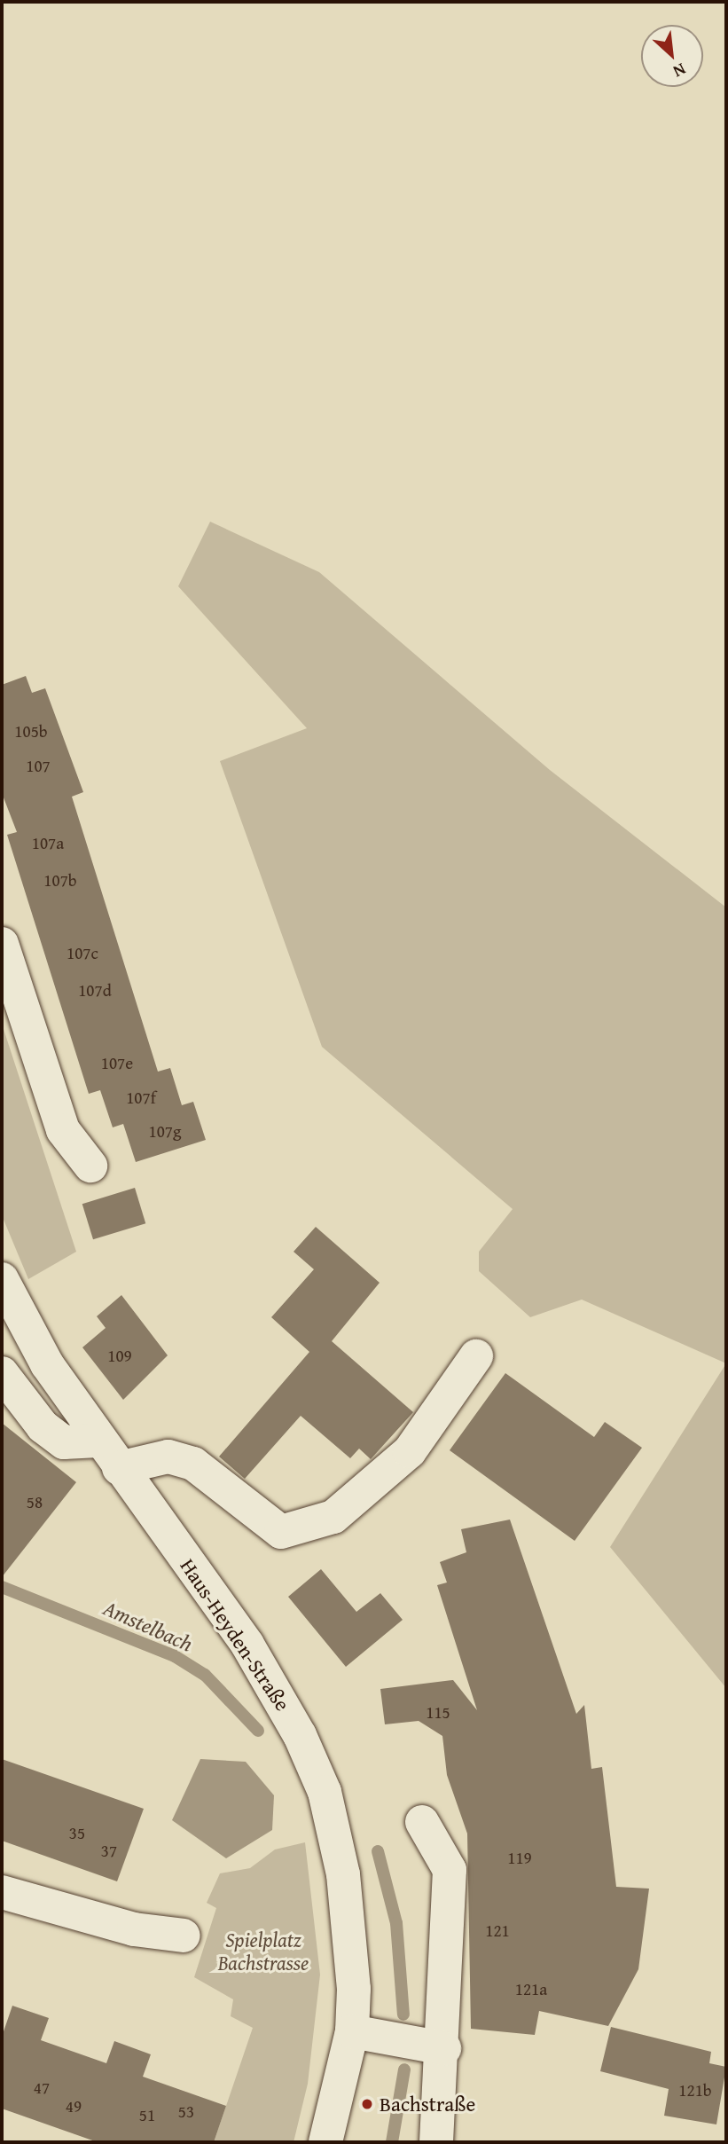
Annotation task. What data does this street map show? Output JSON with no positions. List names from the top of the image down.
{
  "streets": {
    "street": ["Haus-Heyden-Straße"]
  },
  "water": ["Amstelbach"],
  "parks": ["Spielplatz Bachstrasse"],
  "places": ["Bachstraße"],
  "house_numbers": [
    "105b",
    "107",
    "107a",
    "107b",
    "107c",
    "107d",
    "107e",
    "107f",
    "107g",
    "109",
    "58",
    "115",
    "35",
    "37",
    "119",
    "121",
    "121a",
    "47",
    "121b",
    "49",
    "53",
    "51"
  ],
  "north": "bottom right"
}
